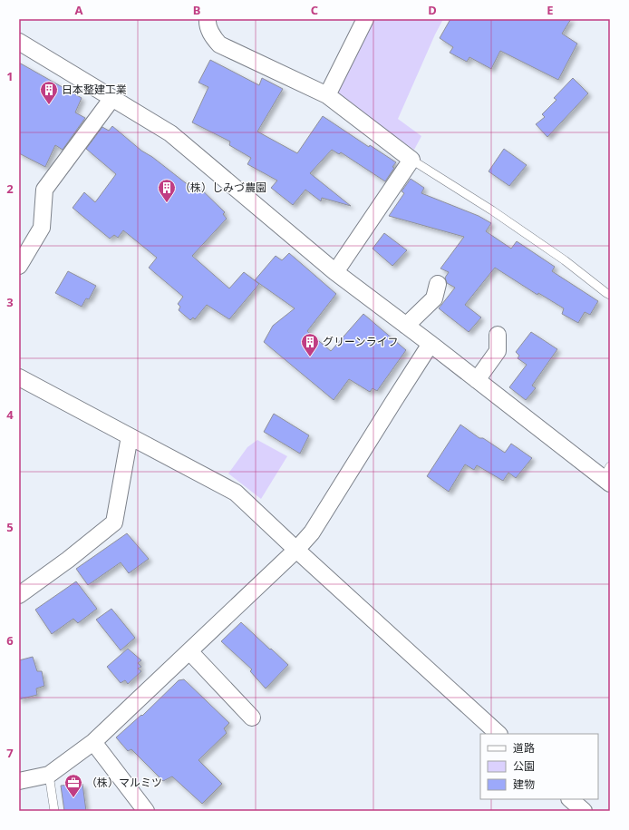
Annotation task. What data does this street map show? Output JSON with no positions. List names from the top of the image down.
{
  "places": {
    "building": ["日本整建工業", "（株）しみづ農園", "グリーンライフ"],
    "office": ["（株）マルミツ"]
  },
  "legend": ["道路", "公園", "建物"],
  "grid": {
    "columns": [
      "A",
      "B",
      "C",
      "D",
      "E"
    ],
    "rows": [
      "1",
      "2",
      "3",
      "4",
      "5",
      "6",
      "7"
    ]
  }
}
